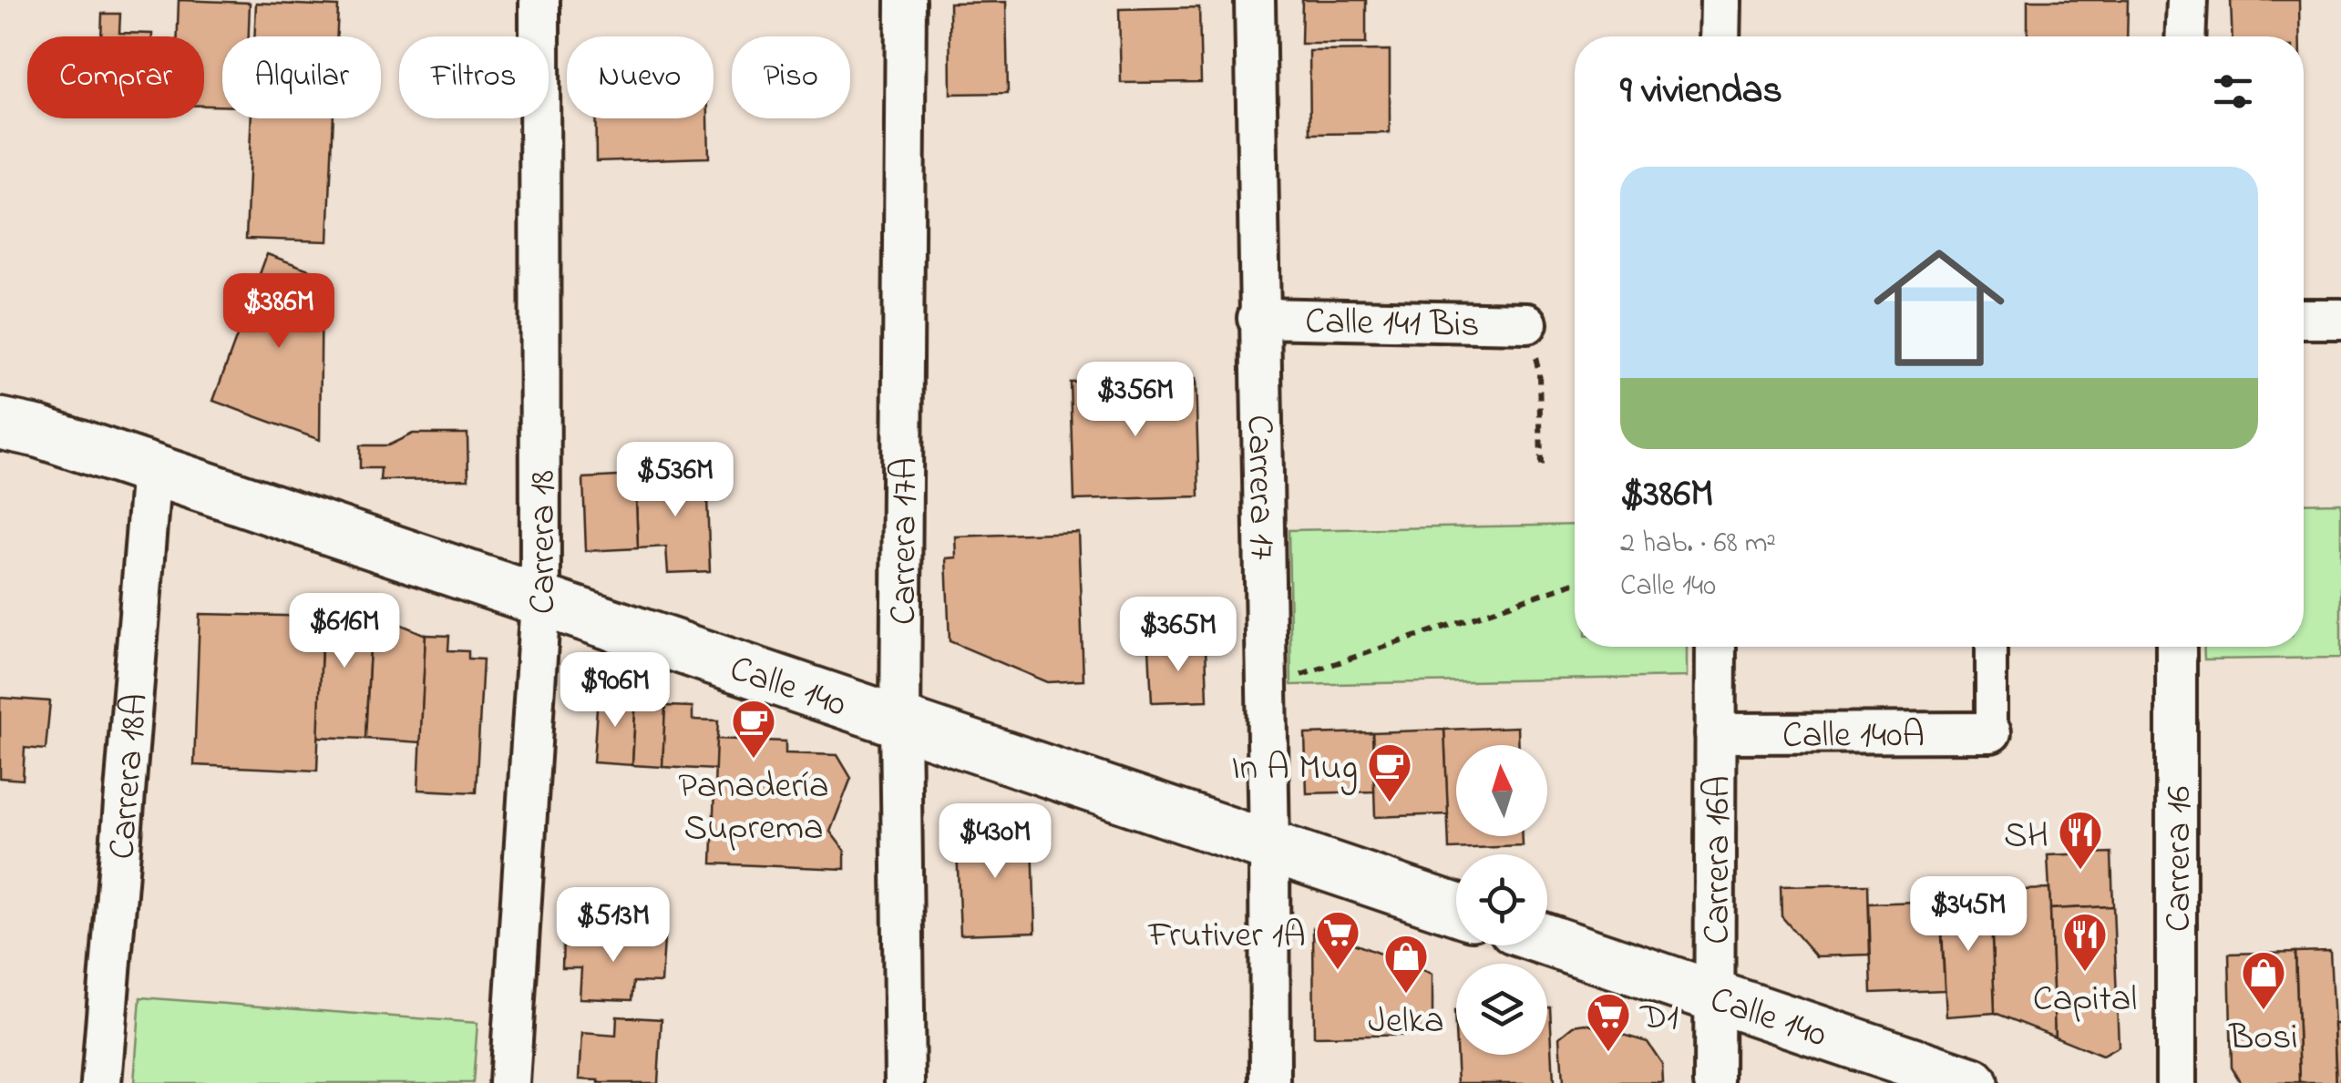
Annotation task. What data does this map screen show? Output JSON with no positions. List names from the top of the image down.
{
  "streets": {
    "street": [
      "Calle 141 Bis",
      "Carrera 17",
      "Carrera 18",
      "Carrera 17A",
      "Calle 140",
      "Calle 140A",
      "Carrera 18A",
      "Carrera 16A",
      "Carrera 16"
    ]
  },
  "crossings": [
    ["Calle 141 Bis", "Carrera 17"],
    ["Carrera 17", "Calle 140"],
    ["Carrera 18", "Calle 140"],
    ["Carrera 17A", "Calle 140"],
    ["Calle 140", "Carrera 18A"],
    ["Calle 140", "Carrera 16A"],
    ["Calle 140A", "Carrera 16A"]
  ],
  "places": {
    "cafe": ["Panadería Suprema", "In A Mug"],
    "restaurant": ["SH", "Capital"],
    "supermarket": ["Frutiver 1A", "D1"],
    "shop": ["Jelka", "Bosi"]
  },
  "north": "top",
  "page": {
    "chip": [
      "Comprar",
      "Alquilar",
      "Filtros",
      "Nuevo",
      "Piso"
    ],
    "heading": "9 viviendas",
    "list": [
      {
        "name": "$386M",
        "note": "2 hab. · 68 m² · Calle 140"
      }
    ],
    "price": [
      "$386M",
      "$356M",
      "$536M",
      "$616M",
      "$365M",
      "$906M",
      "$430M",
      "$345M",
      "$513M"
    ]
  }
}
